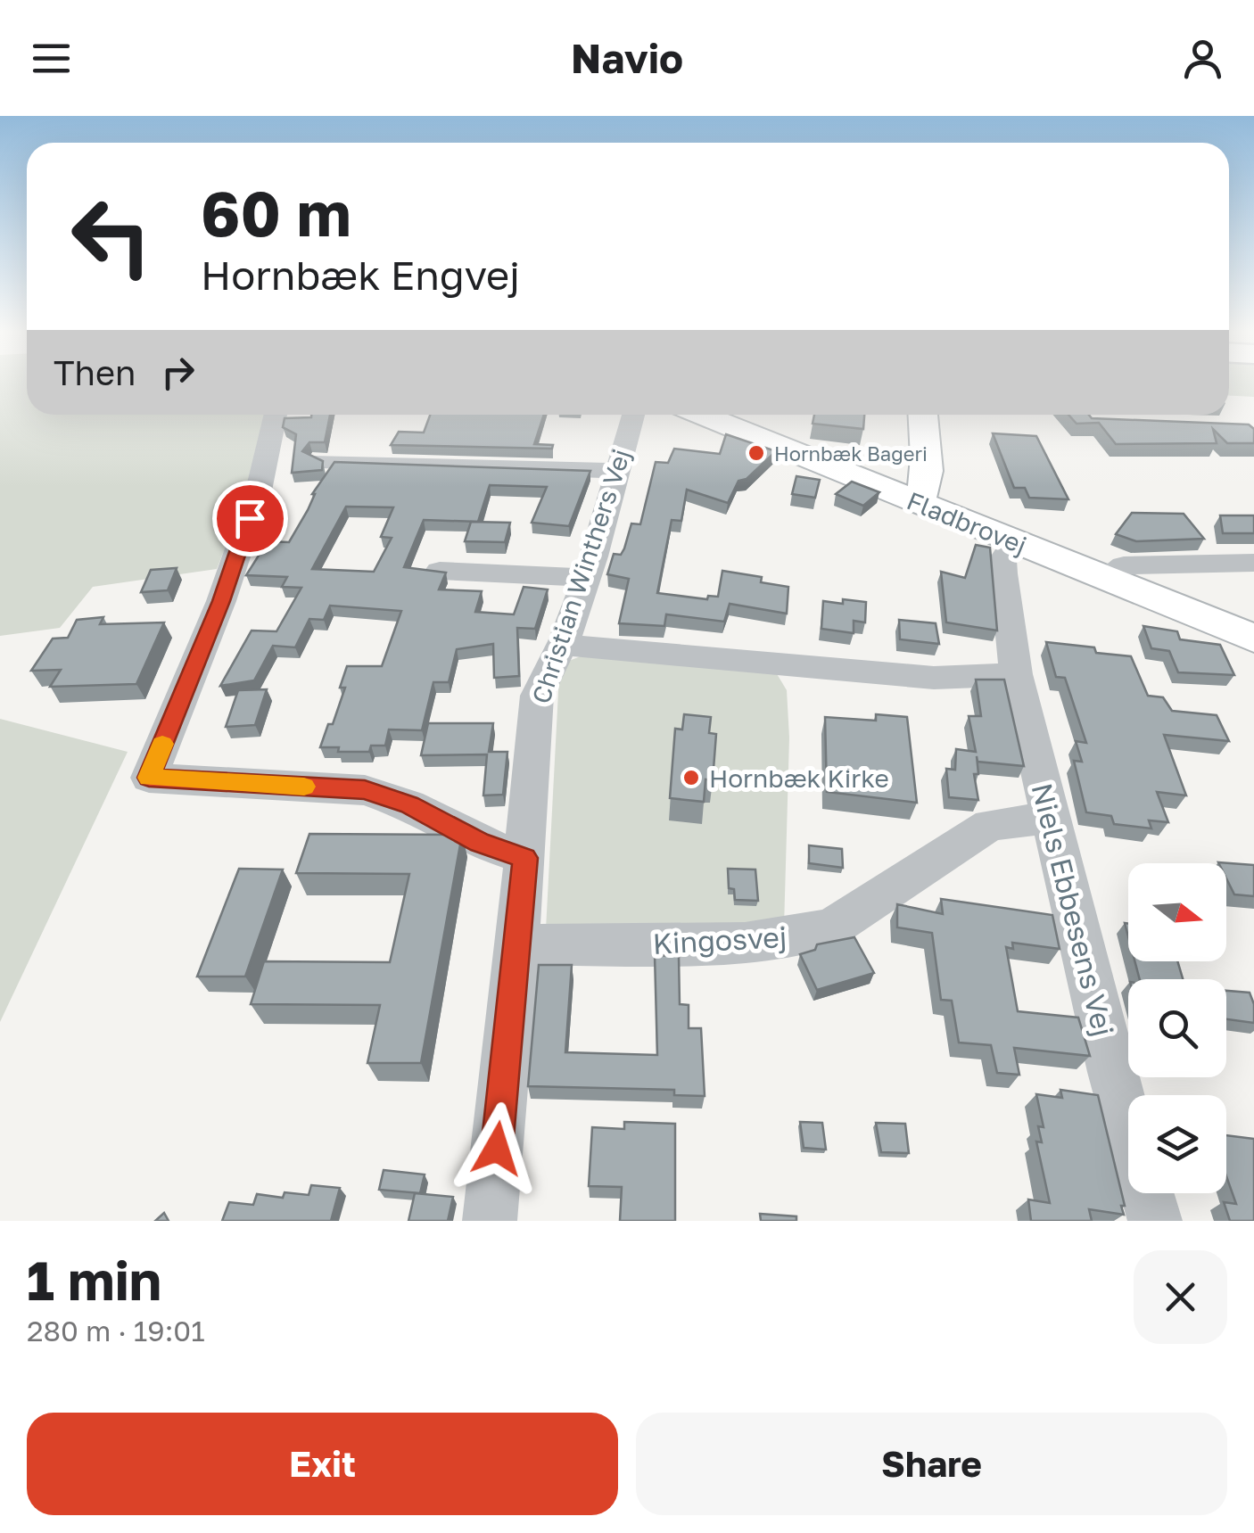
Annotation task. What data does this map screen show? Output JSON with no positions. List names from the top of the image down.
{
  "streets": {
    "main road": ["Fladbrovej"],
    "street": ["Christian Winthers Vej", "Niels Ebbesens Vej", "Kingosvej"]
  },
  "crossings": [
    ["Fladbrovej", "Niels Ebbesens Vej"],
    ["Christian Winthers Vej", "Kingosvej"],
    ["Niels Ebbesens Vej", "Kingosvej"]
  ],
  "places": ["Hornbæk Bageri", "Hornbæk Kirke"],
  "north": "right",
  "page": {
    "header": "Navio",
    "turn": ["60 m", "Hornbæk Engvej"],
    "then": "Then",
    "heading": ["1 min", "280 m · 19:01"],
    "buttons": ["Exit", "Share"]
  }
}
